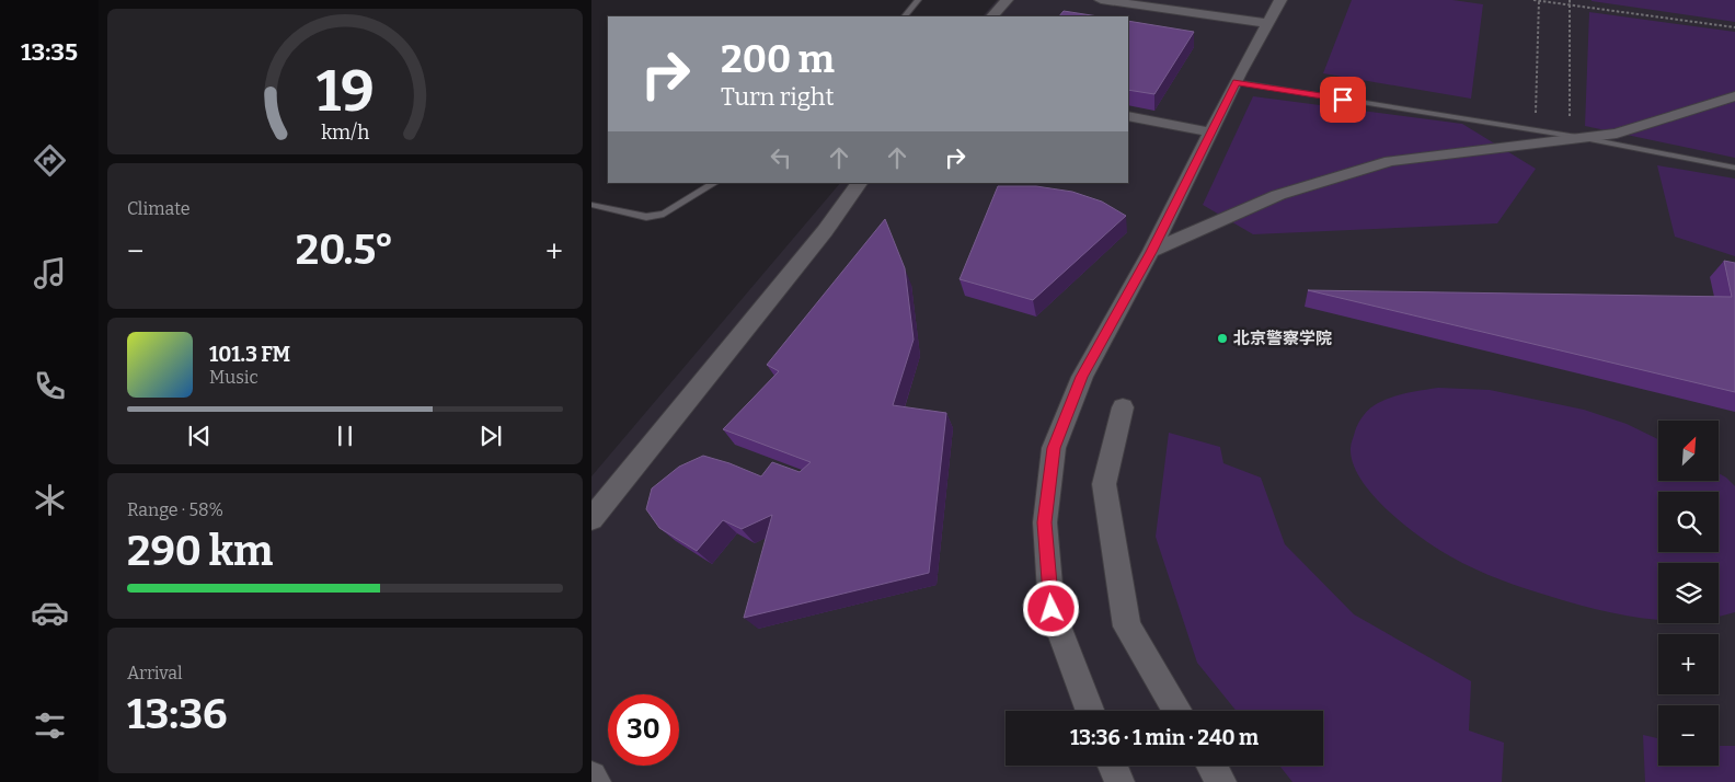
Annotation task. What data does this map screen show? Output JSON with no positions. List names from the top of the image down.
{
  "places": ["北京警察学院"],
  "north": "top right",
  "page": {
    "tabs": "13:35",
    "turn": ["200 m", "Turn right"],
    "tile": [
      "Climate",
      ["Range · 58%", "290 km"],
      ["Arrival", "13:36"]
    ],
    "heat": ["−", "20.5°", "+"],
    "song": ["101.3 FM", "Music"],
    "map_buttons": ["+", "−"],
    "limit": "30",
    "trip": "13:36 · 1 min · 240 m",
    "gauge": ["19", "km/h"]
  }
}
